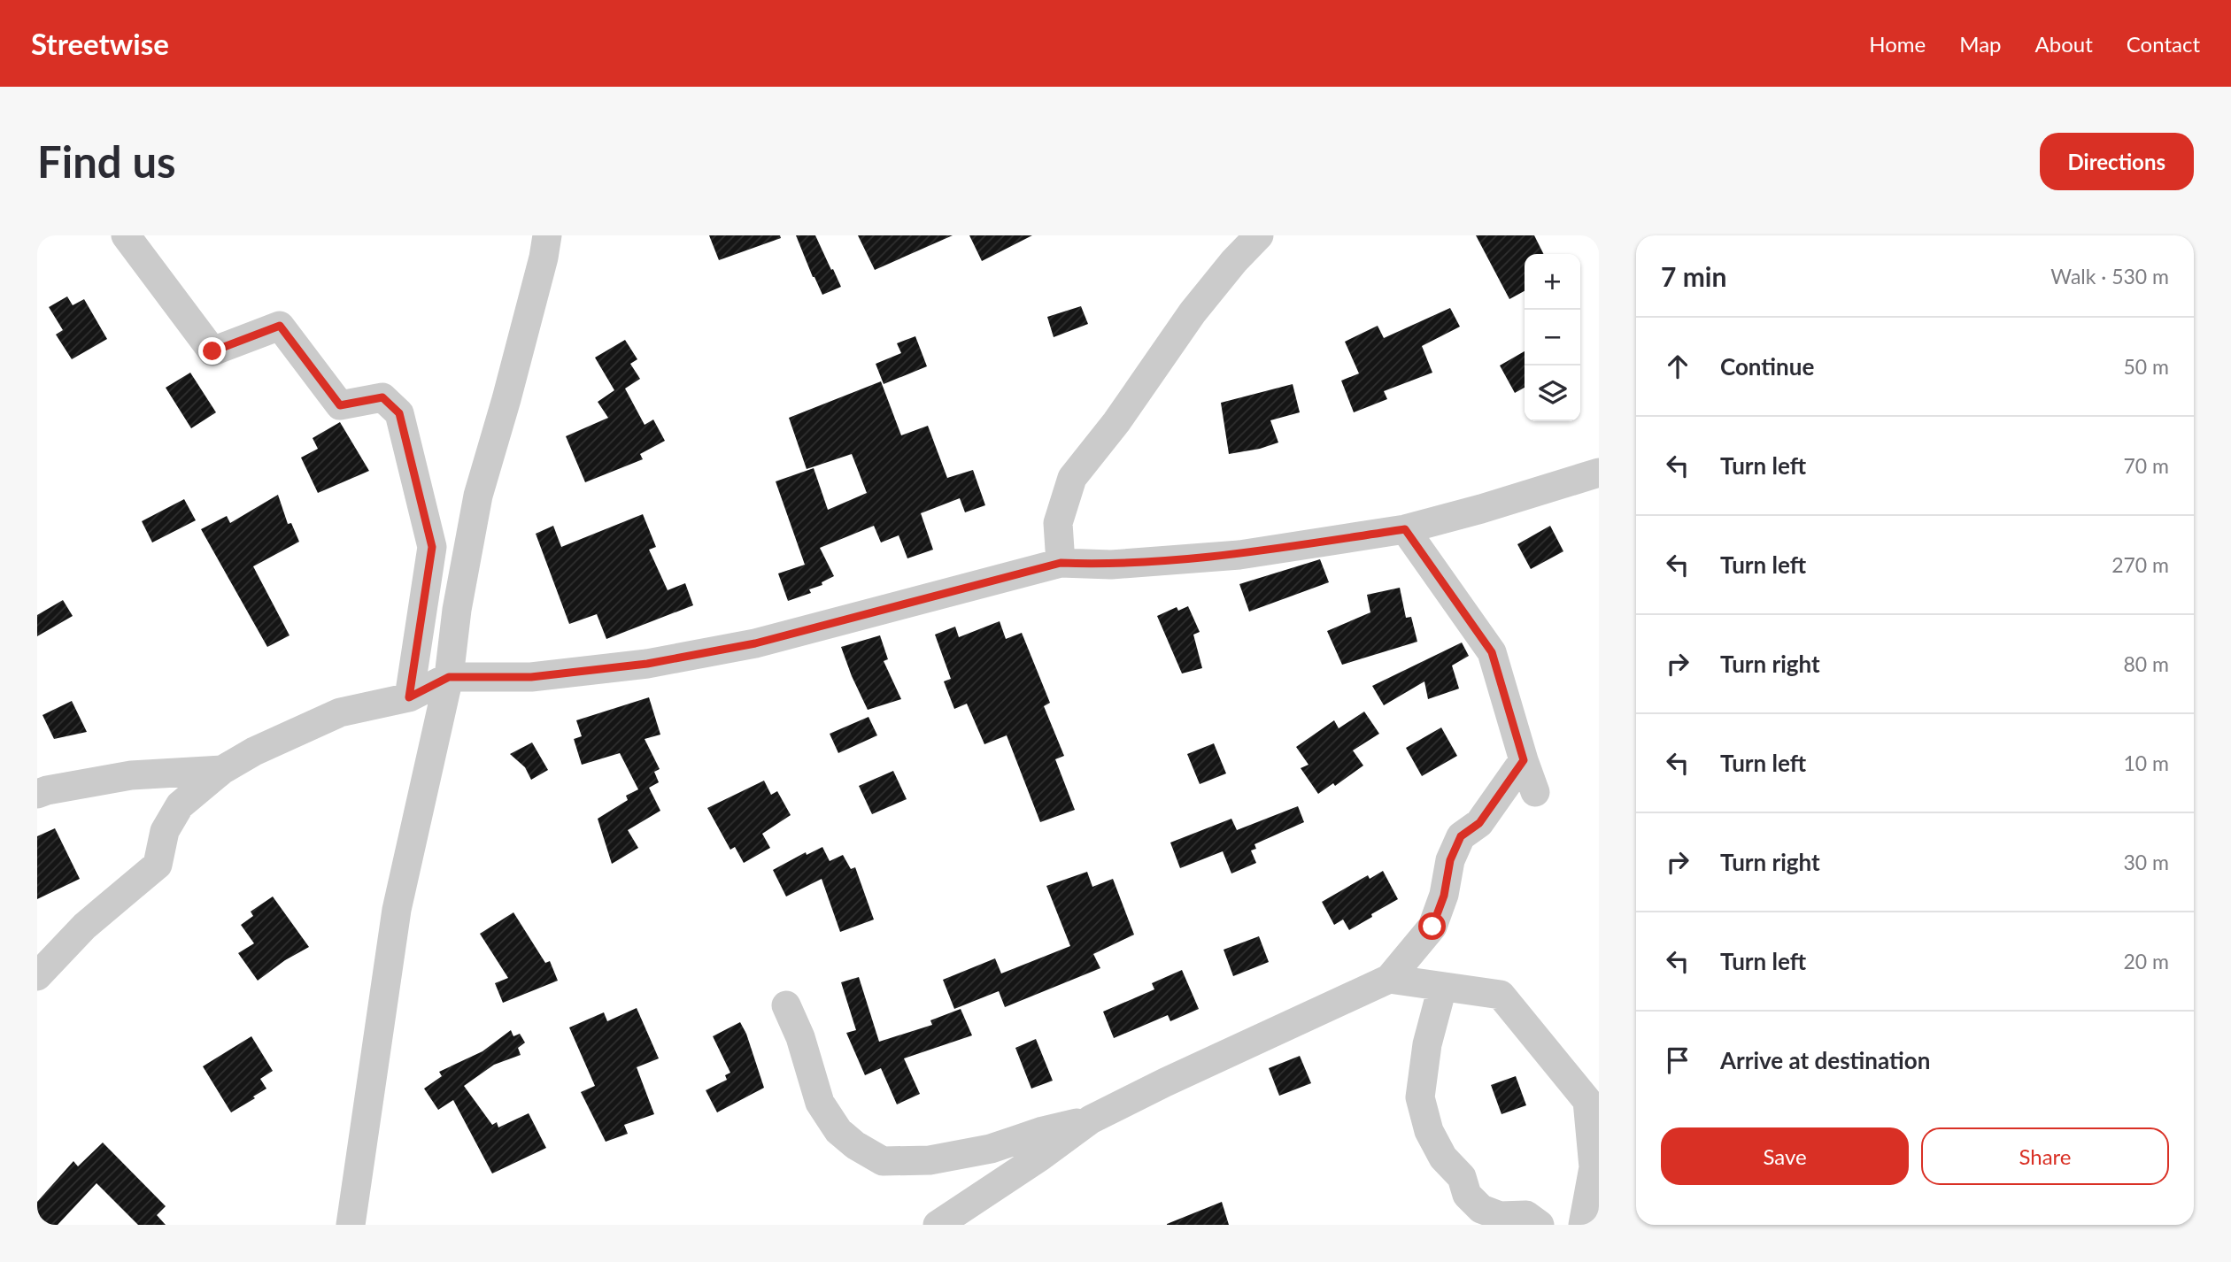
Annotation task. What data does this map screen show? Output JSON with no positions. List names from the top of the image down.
{
  "page": {
    "header": "Streetwise",
    "nav": [
      "Home",
      "Map",
      "About",
      "Contact"
    ],
    "buttons": [
      "Directions",
      ["Save", "Share"]
    ],
    "title": "Find us",
    "heading": ["7 min", "Walk · 530 m"],
    "map_buttons": ["+", "−"],
    "list": [
      ["Continue", "50 m"],
      ["Turn left", "70 m"],
      ["Turn left", "270 m"],
      ["Turn right", "80 m"],
      ["Turn left", "10 m"],
      ["Turn right", "30 m"],
      ["Turn left", "20 m"],
      "Arrive at destination"
    ]
  }
}
